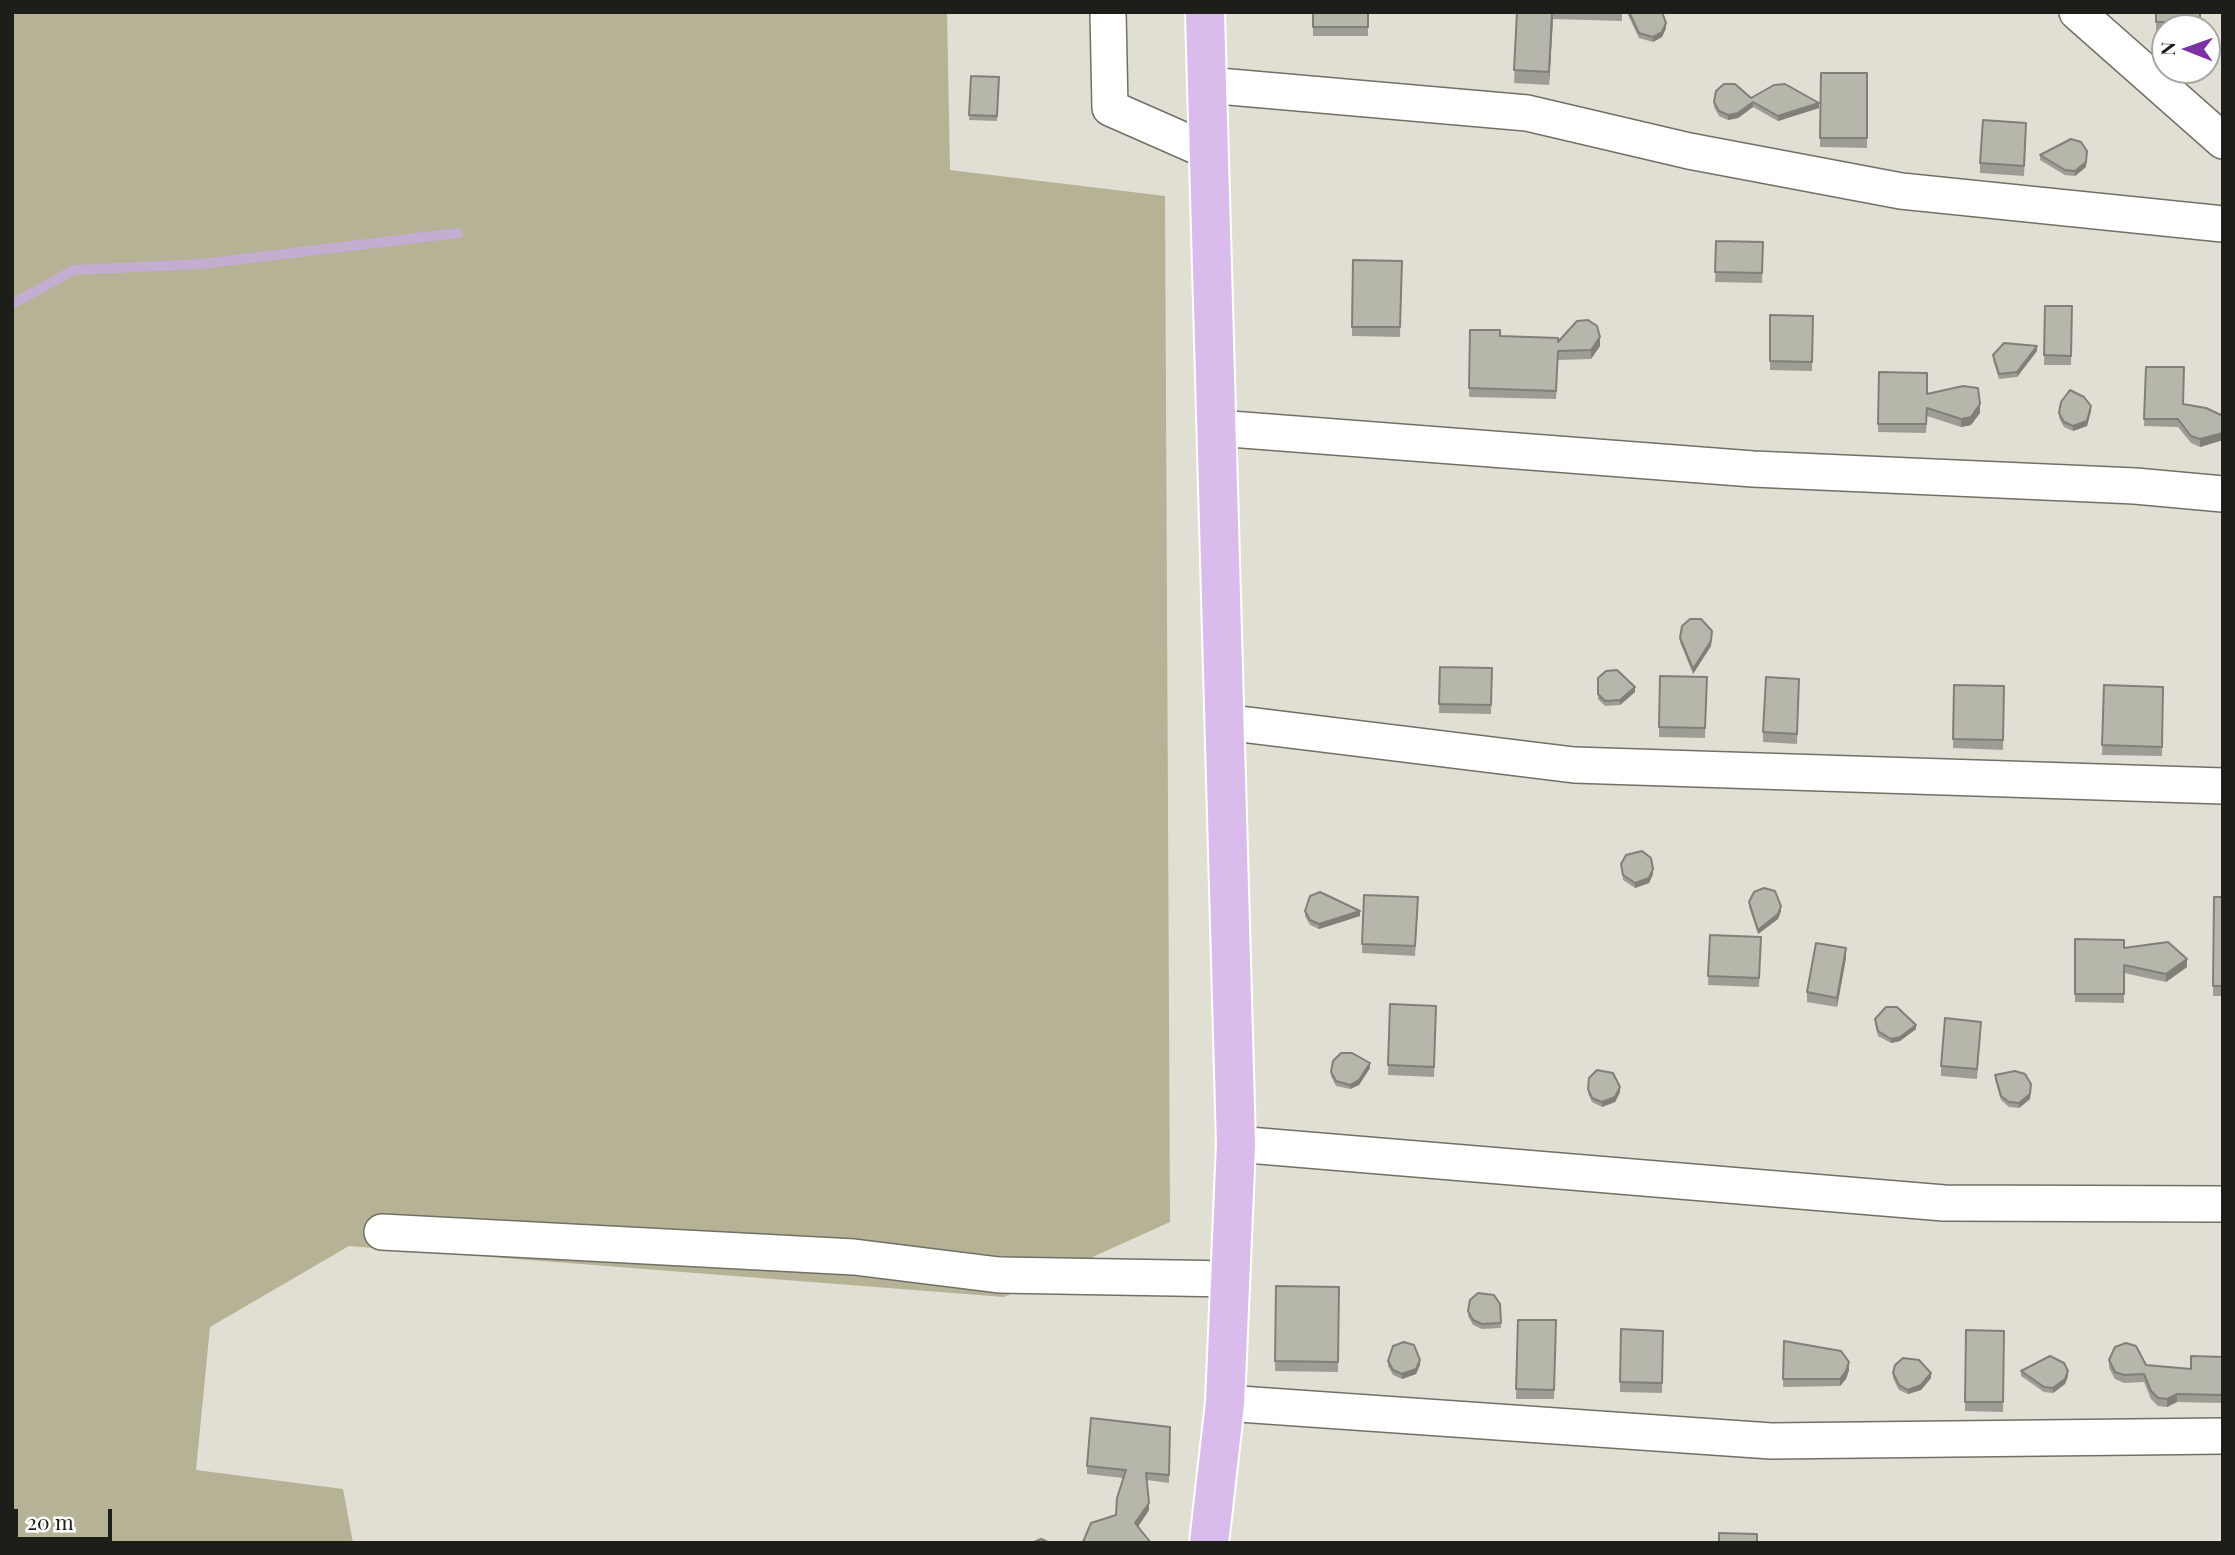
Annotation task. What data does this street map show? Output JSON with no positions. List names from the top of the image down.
{
  "scale_bar": "20 m",
  "north": "left"
}
